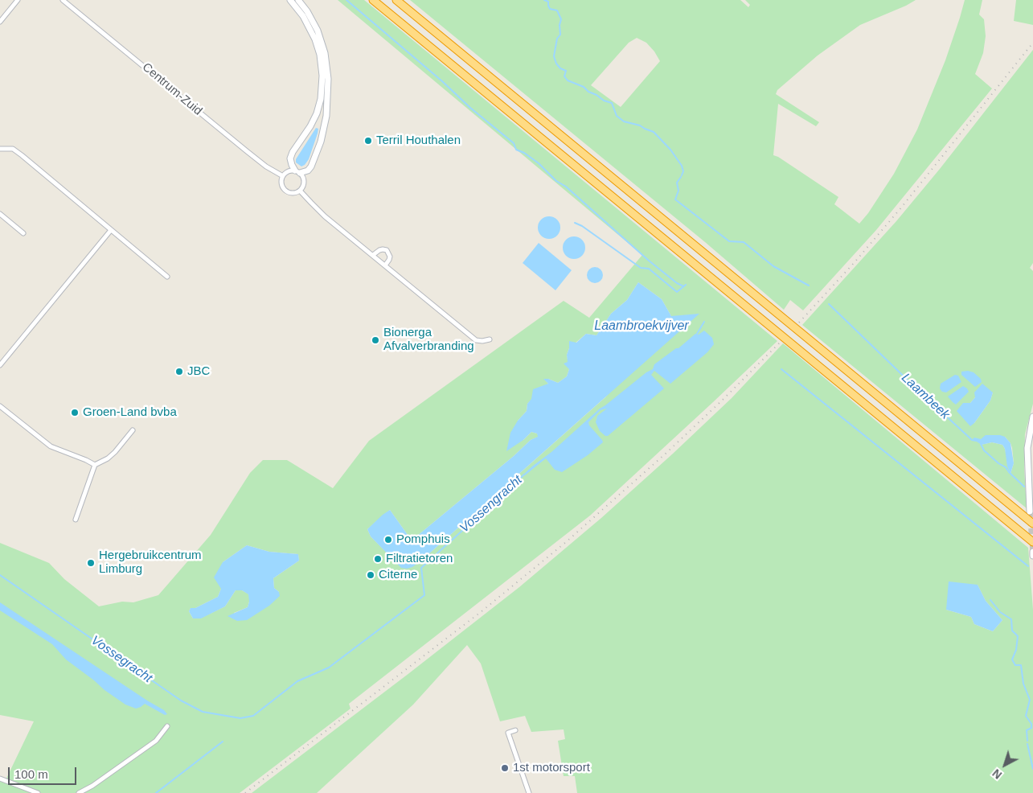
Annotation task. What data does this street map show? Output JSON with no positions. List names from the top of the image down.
{
  "streets": {
    "street": ["Centrum-Zuid"]
  },
  "water": [
    "Laambroekvijver",
    "Laambeek",
    "Vossengracht",
    "Vossegracht"
  ],
  "places": [
    "Terril Houthalen",
    "Bionerga Afvalverbranding",
    "JBC",
    "Groen-Land bvba",
    "Pomphuis",
    "Filtratietoren",
    "Hergebruikcentrum Limburg",
    "Citerne",
    "1st motorsport"
  ],
  "scale_bar": "100 m",
  "north": "bottom left"
}
